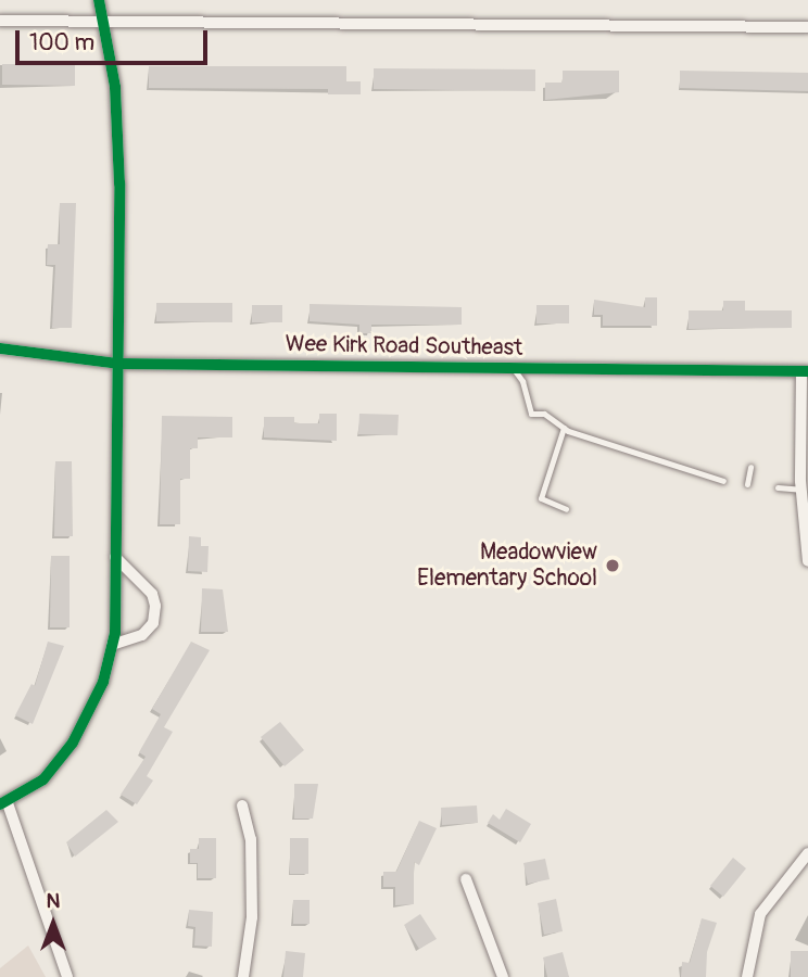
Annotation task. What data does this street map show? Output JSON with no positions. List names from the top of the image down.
{
  "streets": {
    "street": ["Wee Kirk Road Southeast"]
  },
  "places": ["Meadowview Elementary School"],
  "scale_bar": "100 m",
  "north": "top"
}
